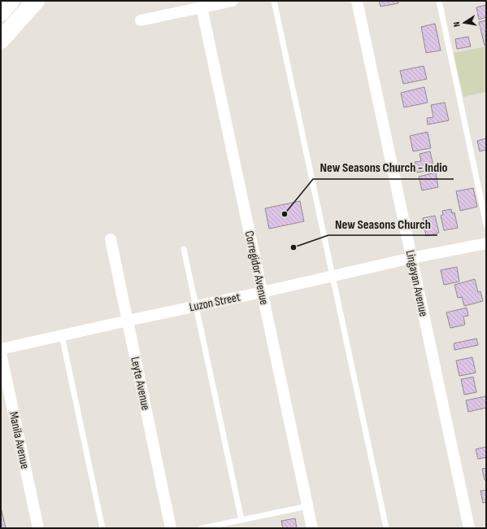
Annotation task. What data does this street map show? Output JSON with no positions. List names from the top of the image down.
{
  "streets": {
    "street": [
      "Corregidor Avenue",
      "Lingayan Avenue",
      "Luzon Street",
      "Leyte Avenue",
      "Manila Avenue"
    ]
  },
  "crossings": [
    ["Corregidor Avenue", "Luzon Street"],
    ["Lingayan Avenue", "Luzon Street"],
    ["Luzon Street", "Leyte Avenue"]
  ],
  "places": ["New Seasons Church - Indio", "New Seasons Church"],
  "north": "left"
}
